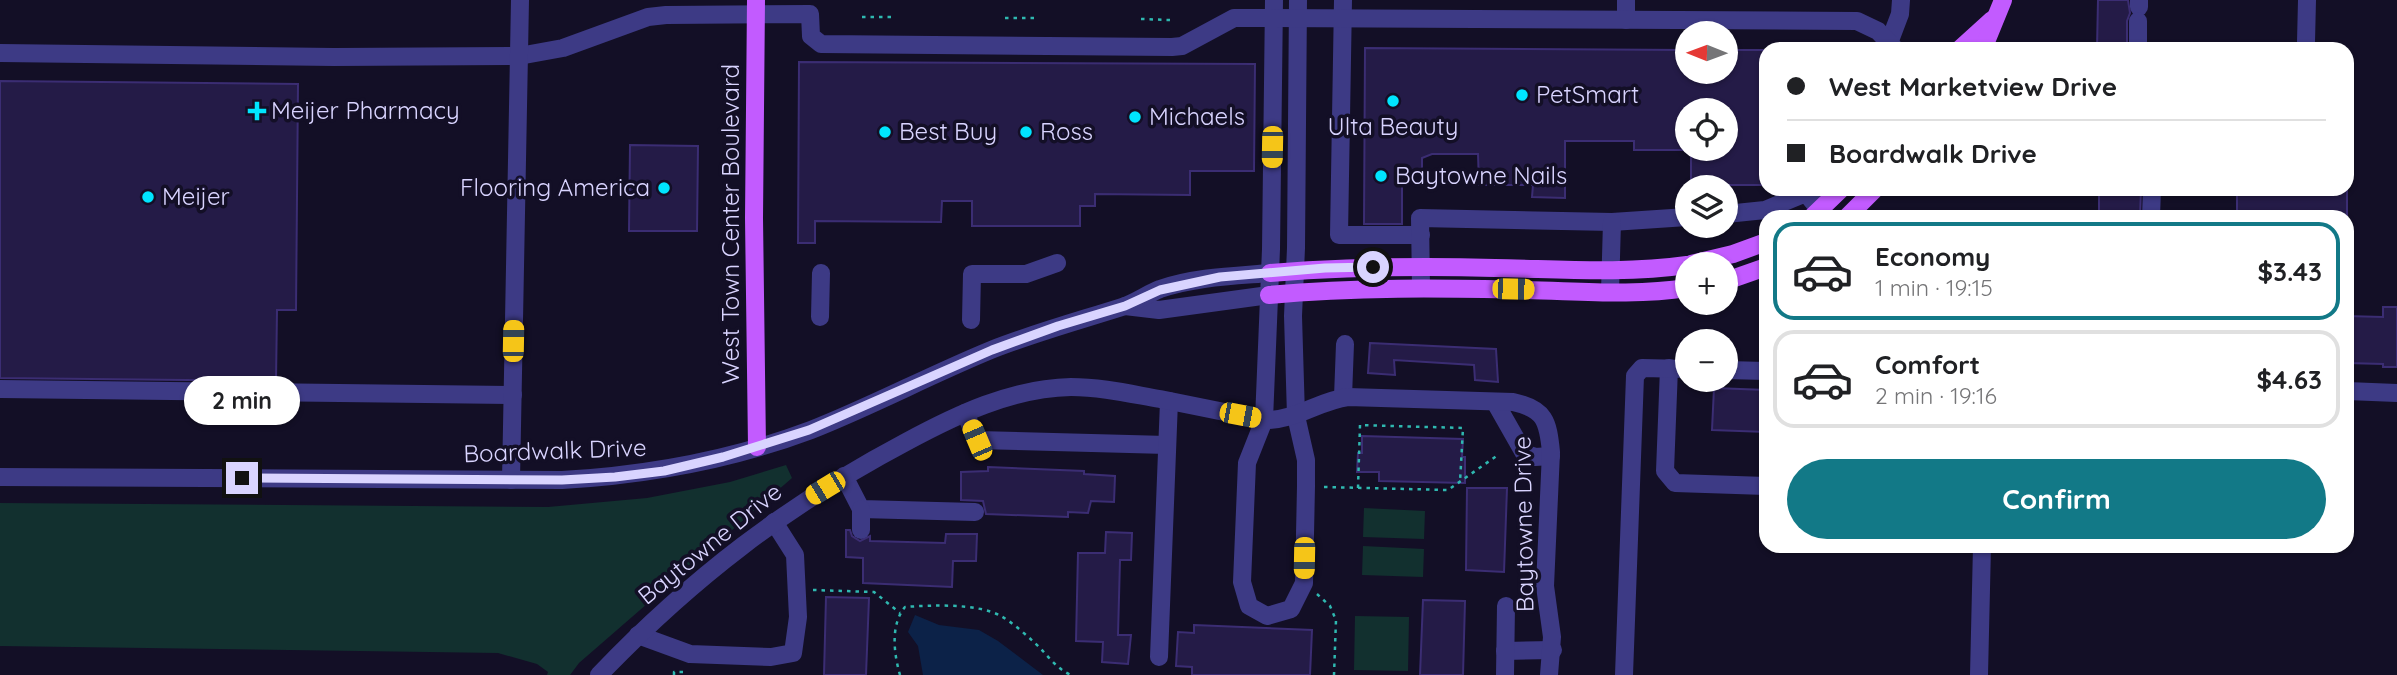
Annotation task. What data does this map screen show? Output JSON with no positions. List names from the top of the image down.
{
  "streets": {
    "main road": ["West Town Center Boulevard"],
    "street": ["Boardwalk Drive", "Baytowne Drive"]
  },
  "crossings": [
    ["West Town Center Boulevard", "Boardwalk Drive"]
  ],
  "places": {
    "other": [
      "PetSmart",
      "Ulta Beauty",
      "Michaels",
      "Best Buy",
      "Ross",
      "Baytowne Nails",
      "Flooring America",
      "Meijer"
    ],
    "health": ["Meijer Pharmacy"]
  },
  "north": "left",
  "page": {
    "map_buttons": ["+", "−"],
    "banner": ["West Marketview Drive", "Boardwalk Drive"],
    "list": [
      {
        "name": "Economy",
        "note": "1 min · 19:15",
        "value": "$3.43"
      },
      {
        "name": "Comfort",
        "note": "2 min · 19:16",
        "value": "$4.63"
      }
    ],
    "bubble": "2 min",
    "buttons": "Confirm"
  }
}
